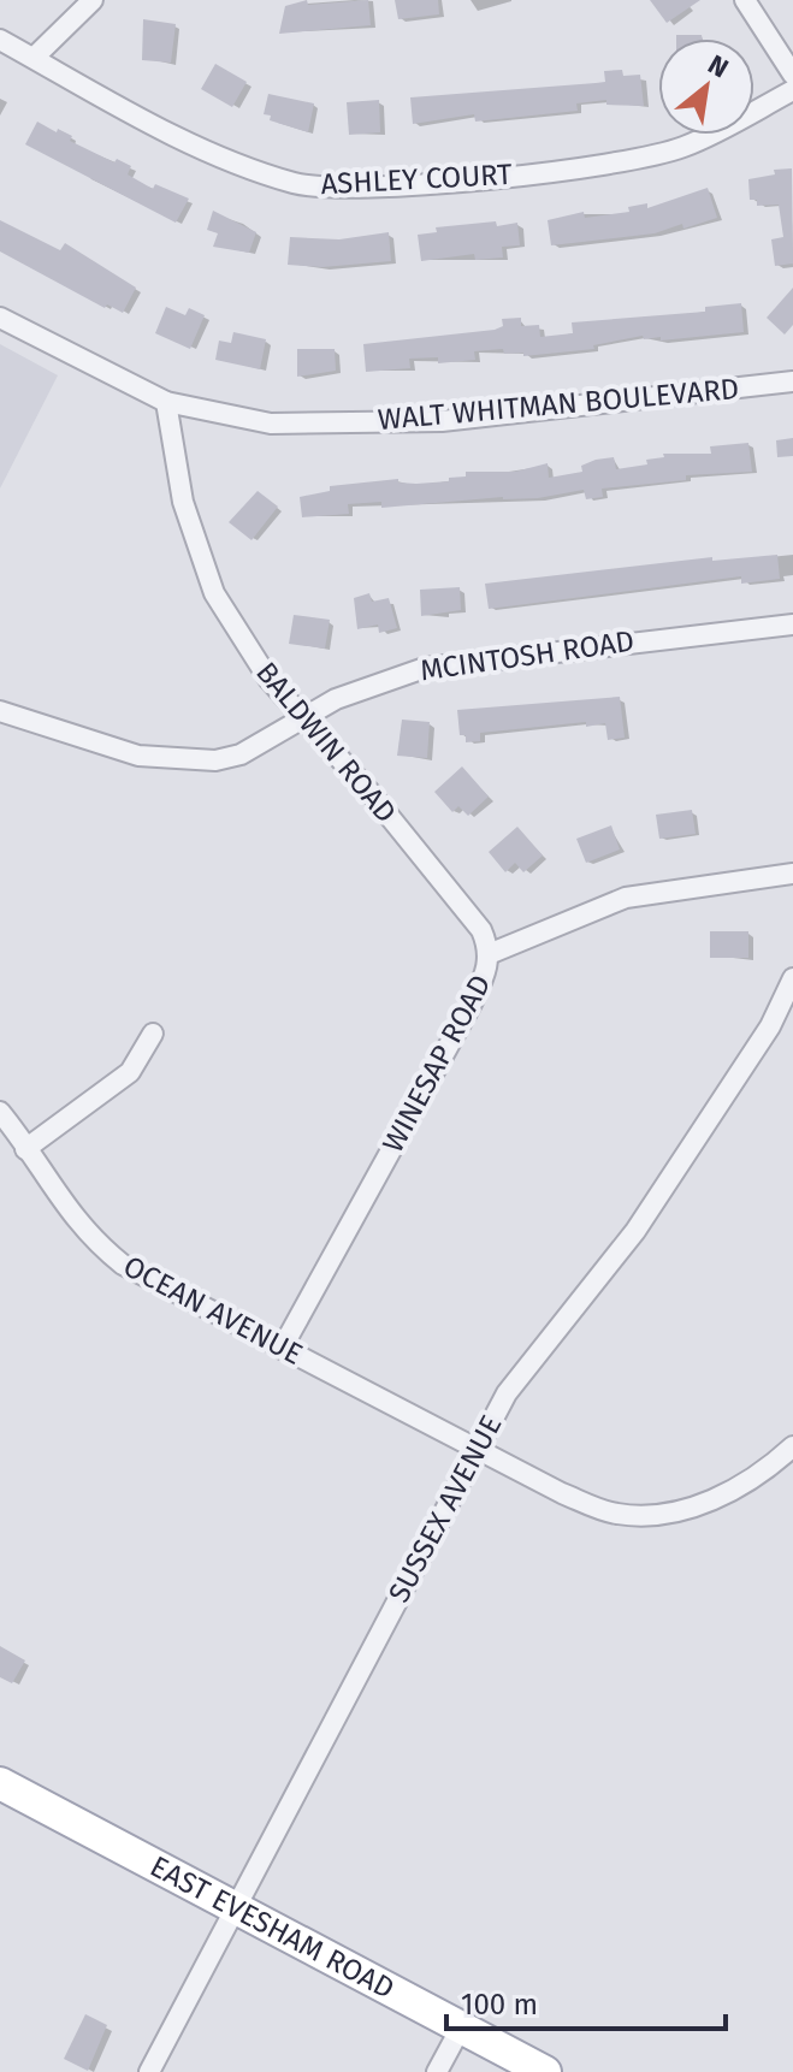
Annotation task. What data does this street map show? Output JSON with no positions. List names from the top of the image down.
{
  "streets": {
    "main road": ["EAST EVESHAM ROAD"],
    "street": [
      "ASHLEY COURT",
      "WALT WHITMAN BOULEVARD",
      "MCINTOSH ROAD",
      "BALDWIN ROAD",
      "WINESAP ROAD",
      "OCEAN AVENUE",
      "SUSSEX AVENUE"
    ]
  },
  "crossings": [
    ["WALT WHITMAN BOULEVARD", "BALDWIN ROAD"],
    ["MCINTOSH ROAD", "BALDWIN ROAD"],
    ["BALDWIN ROAD", "WINESAP ROAD"],
    ["WINESAP ROAD", "OCEAN AVENUE"],
    ["OCEAN AVENUE", "SUSSEX AVENUE"],
    ["SUSSEX AVENUE", "EAST EVESHAM ROAD"]
  ],
  "scale_bar": "100 m",
  "north": "top right"
}
